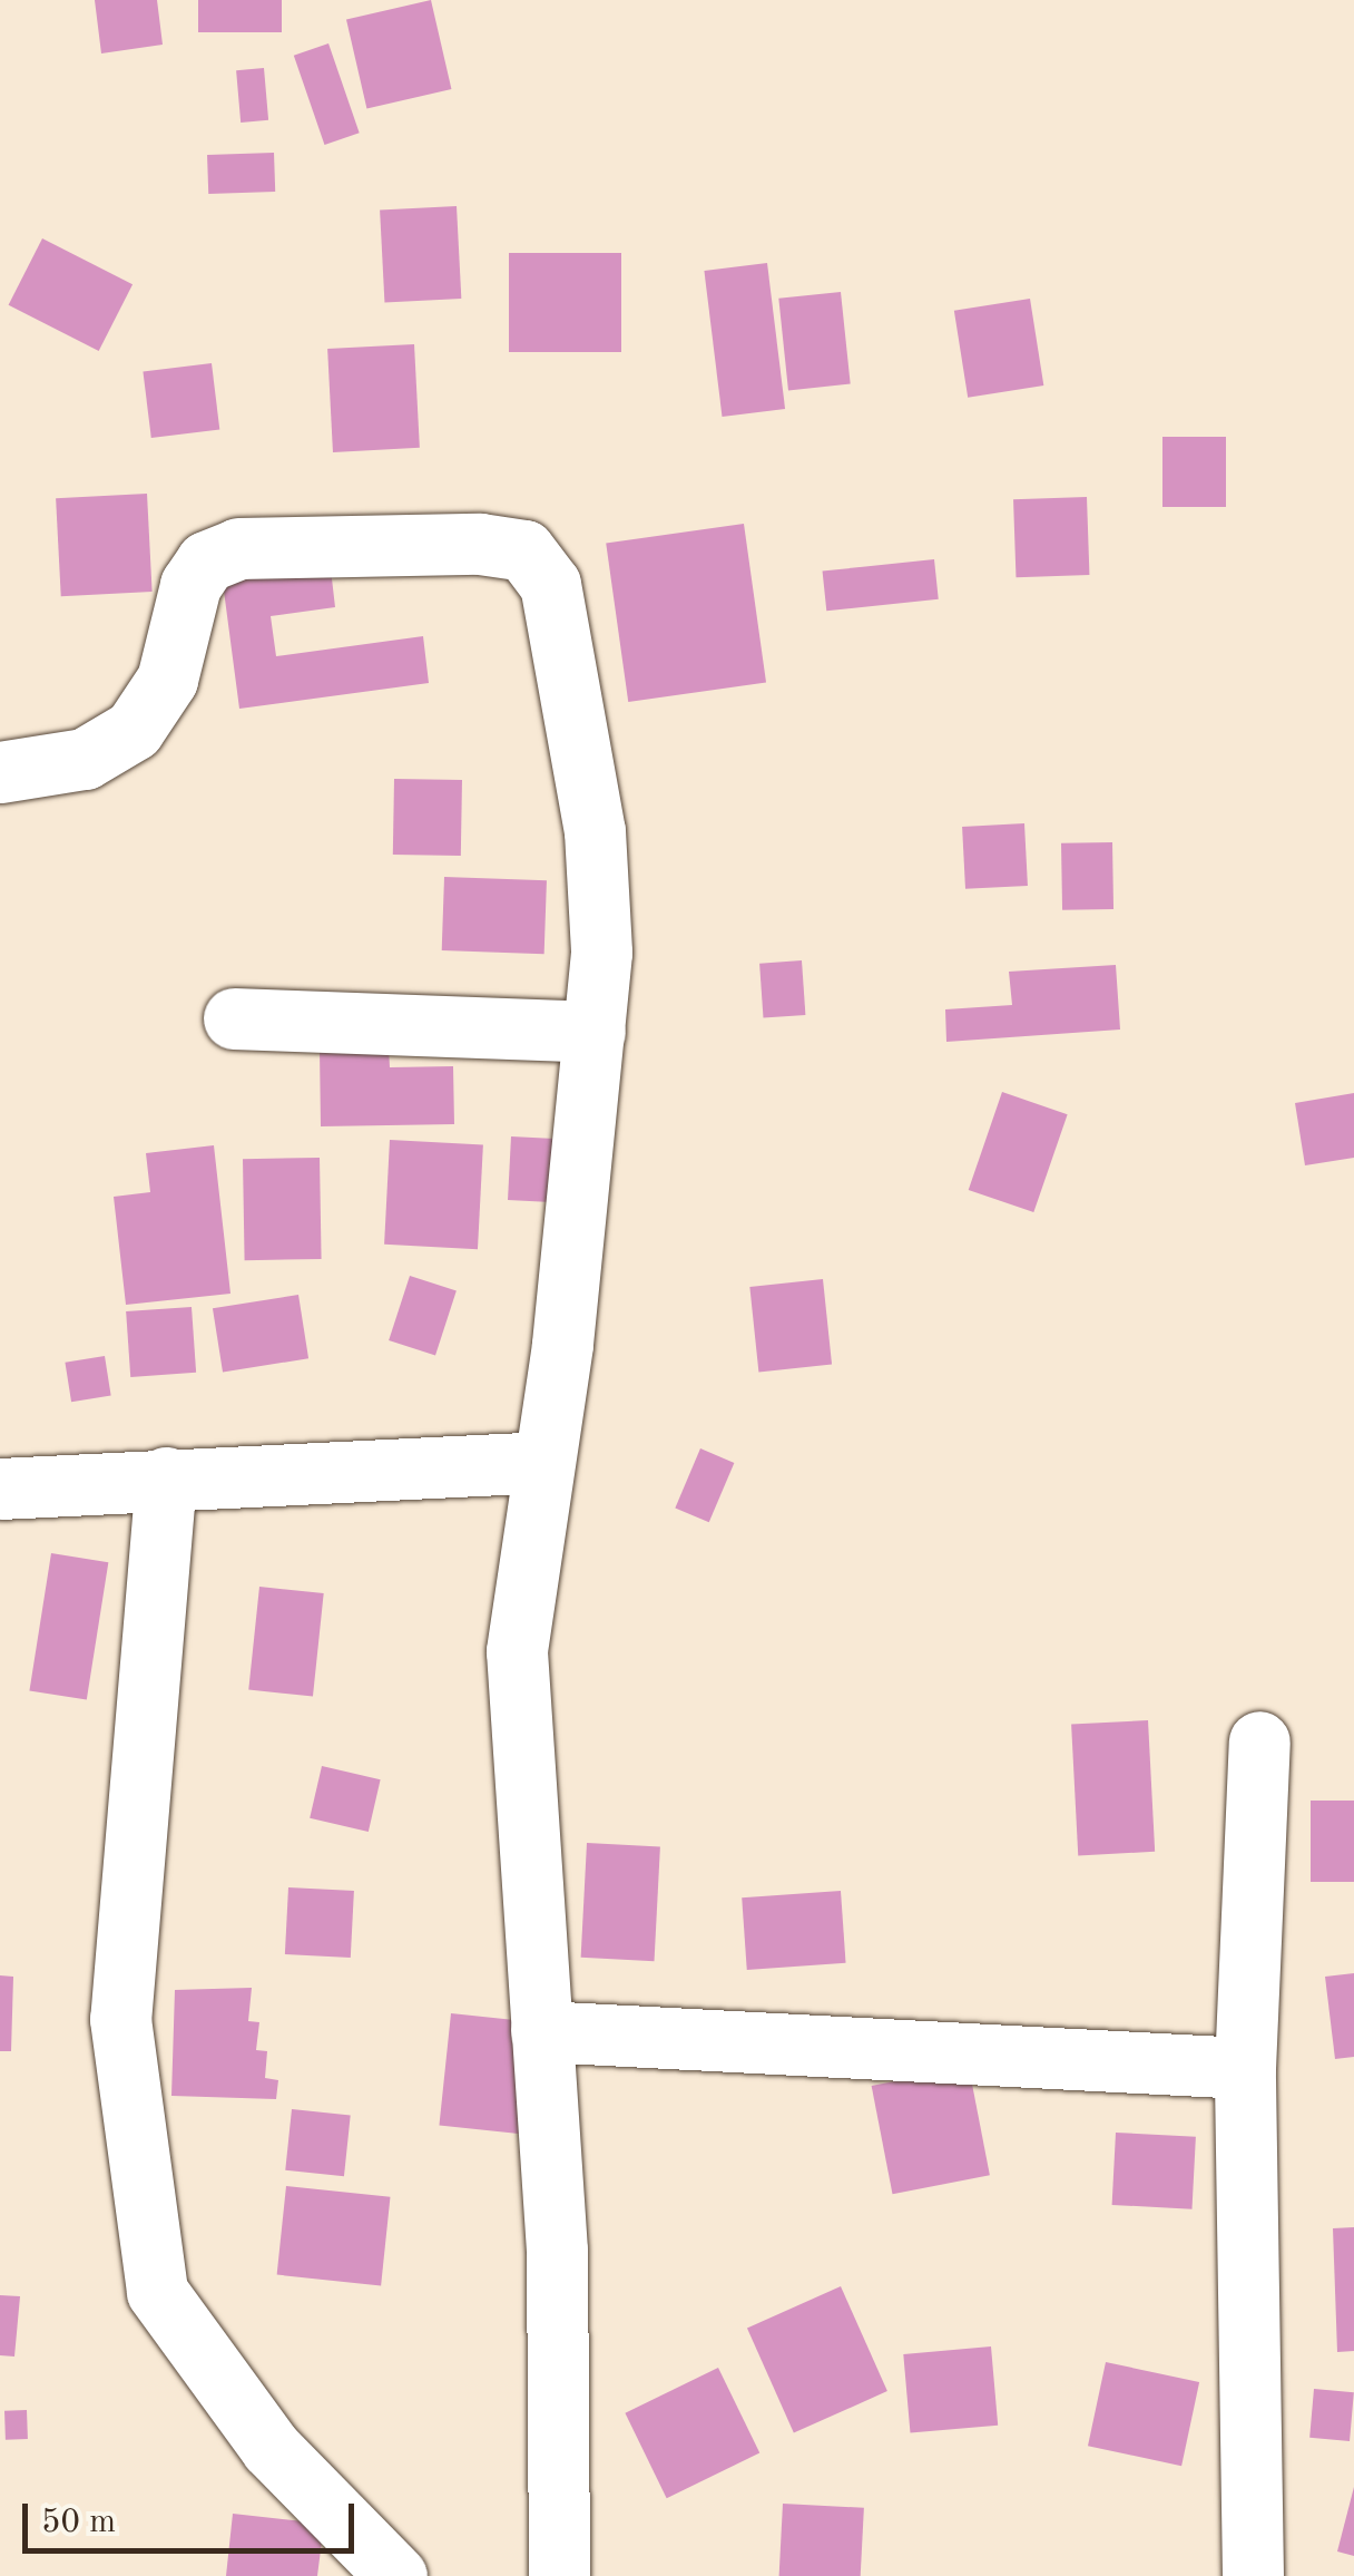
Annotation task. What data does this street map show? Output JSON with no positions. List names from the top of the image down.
{
  "scale_bar": "50 m"
}
